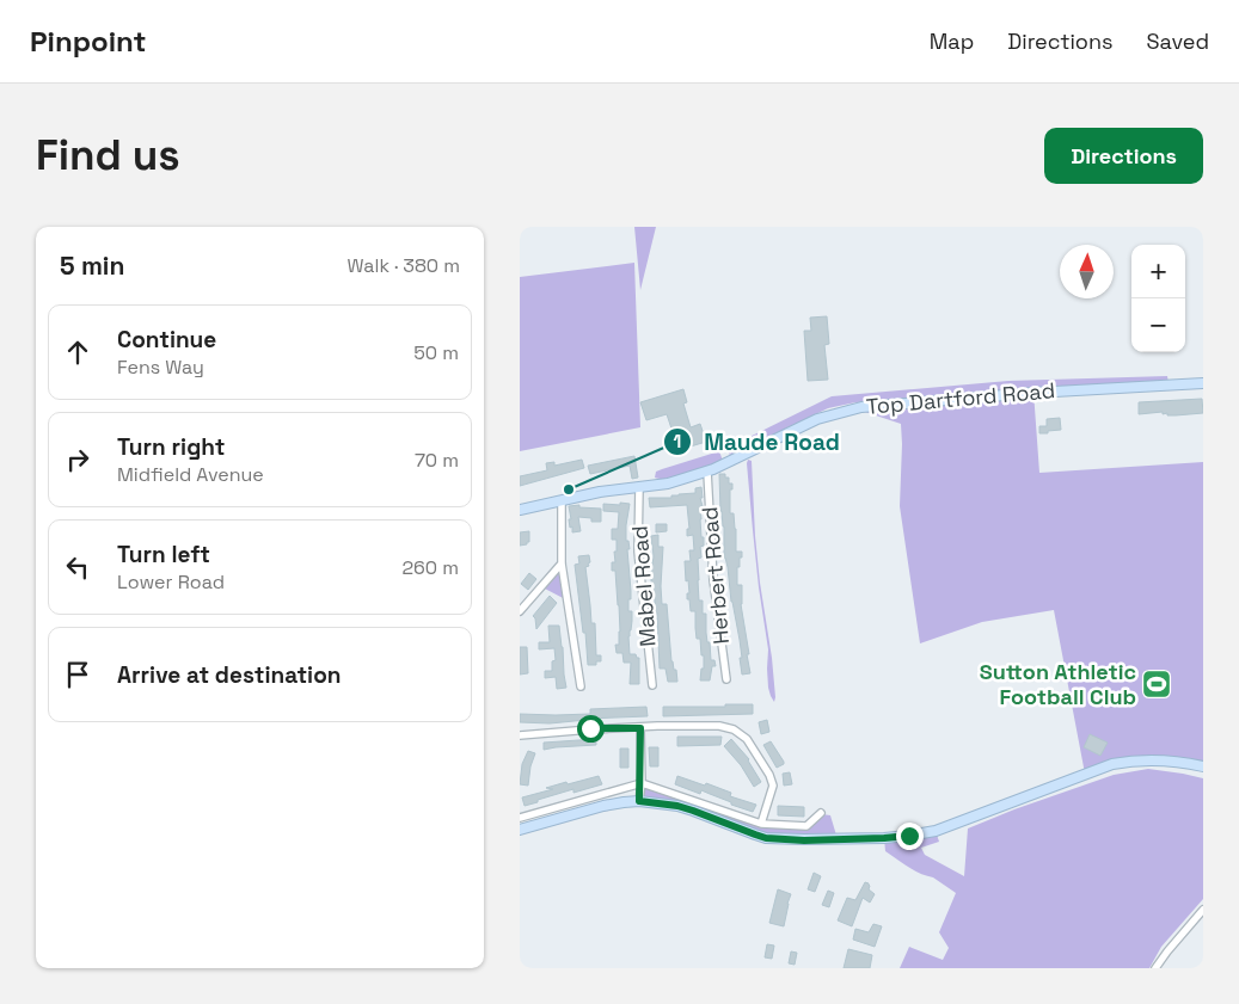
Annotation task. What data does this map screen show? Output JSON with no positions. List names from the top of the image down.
{
  "streets": {
    "street": ["Top Dartford Road", "Herbert Road", "Mabel Road"]
  },
  "crossings": [
    ["Top Dartford Road", "Herbert Road"],
    ["Top Dartford Road", "Mabel Road"]
  ],
  "places": {
    "other": ["Maude Road"],
    "sports": ["Sutton Athletic Football Club"]
  },
  "north": "top",
  "page": {
    "header": "Pinpoint",
    "nav": ["Map", "Directions", "Saved"],
    "buttons": "Directions",
    "title": "Find us",
    "heading": ["5 min", "Walk · 380 m"],
    "map_buttons": ["+", "−"],
    "list": [
      ["Continue", "Fens Way", "50 m"],
      ["Turn right", "Midfield Avenue", "70 m"],
      ["Turn left", "Lower Road", "260 m"],
      "Arrive at destination"
    ]
  }
}
